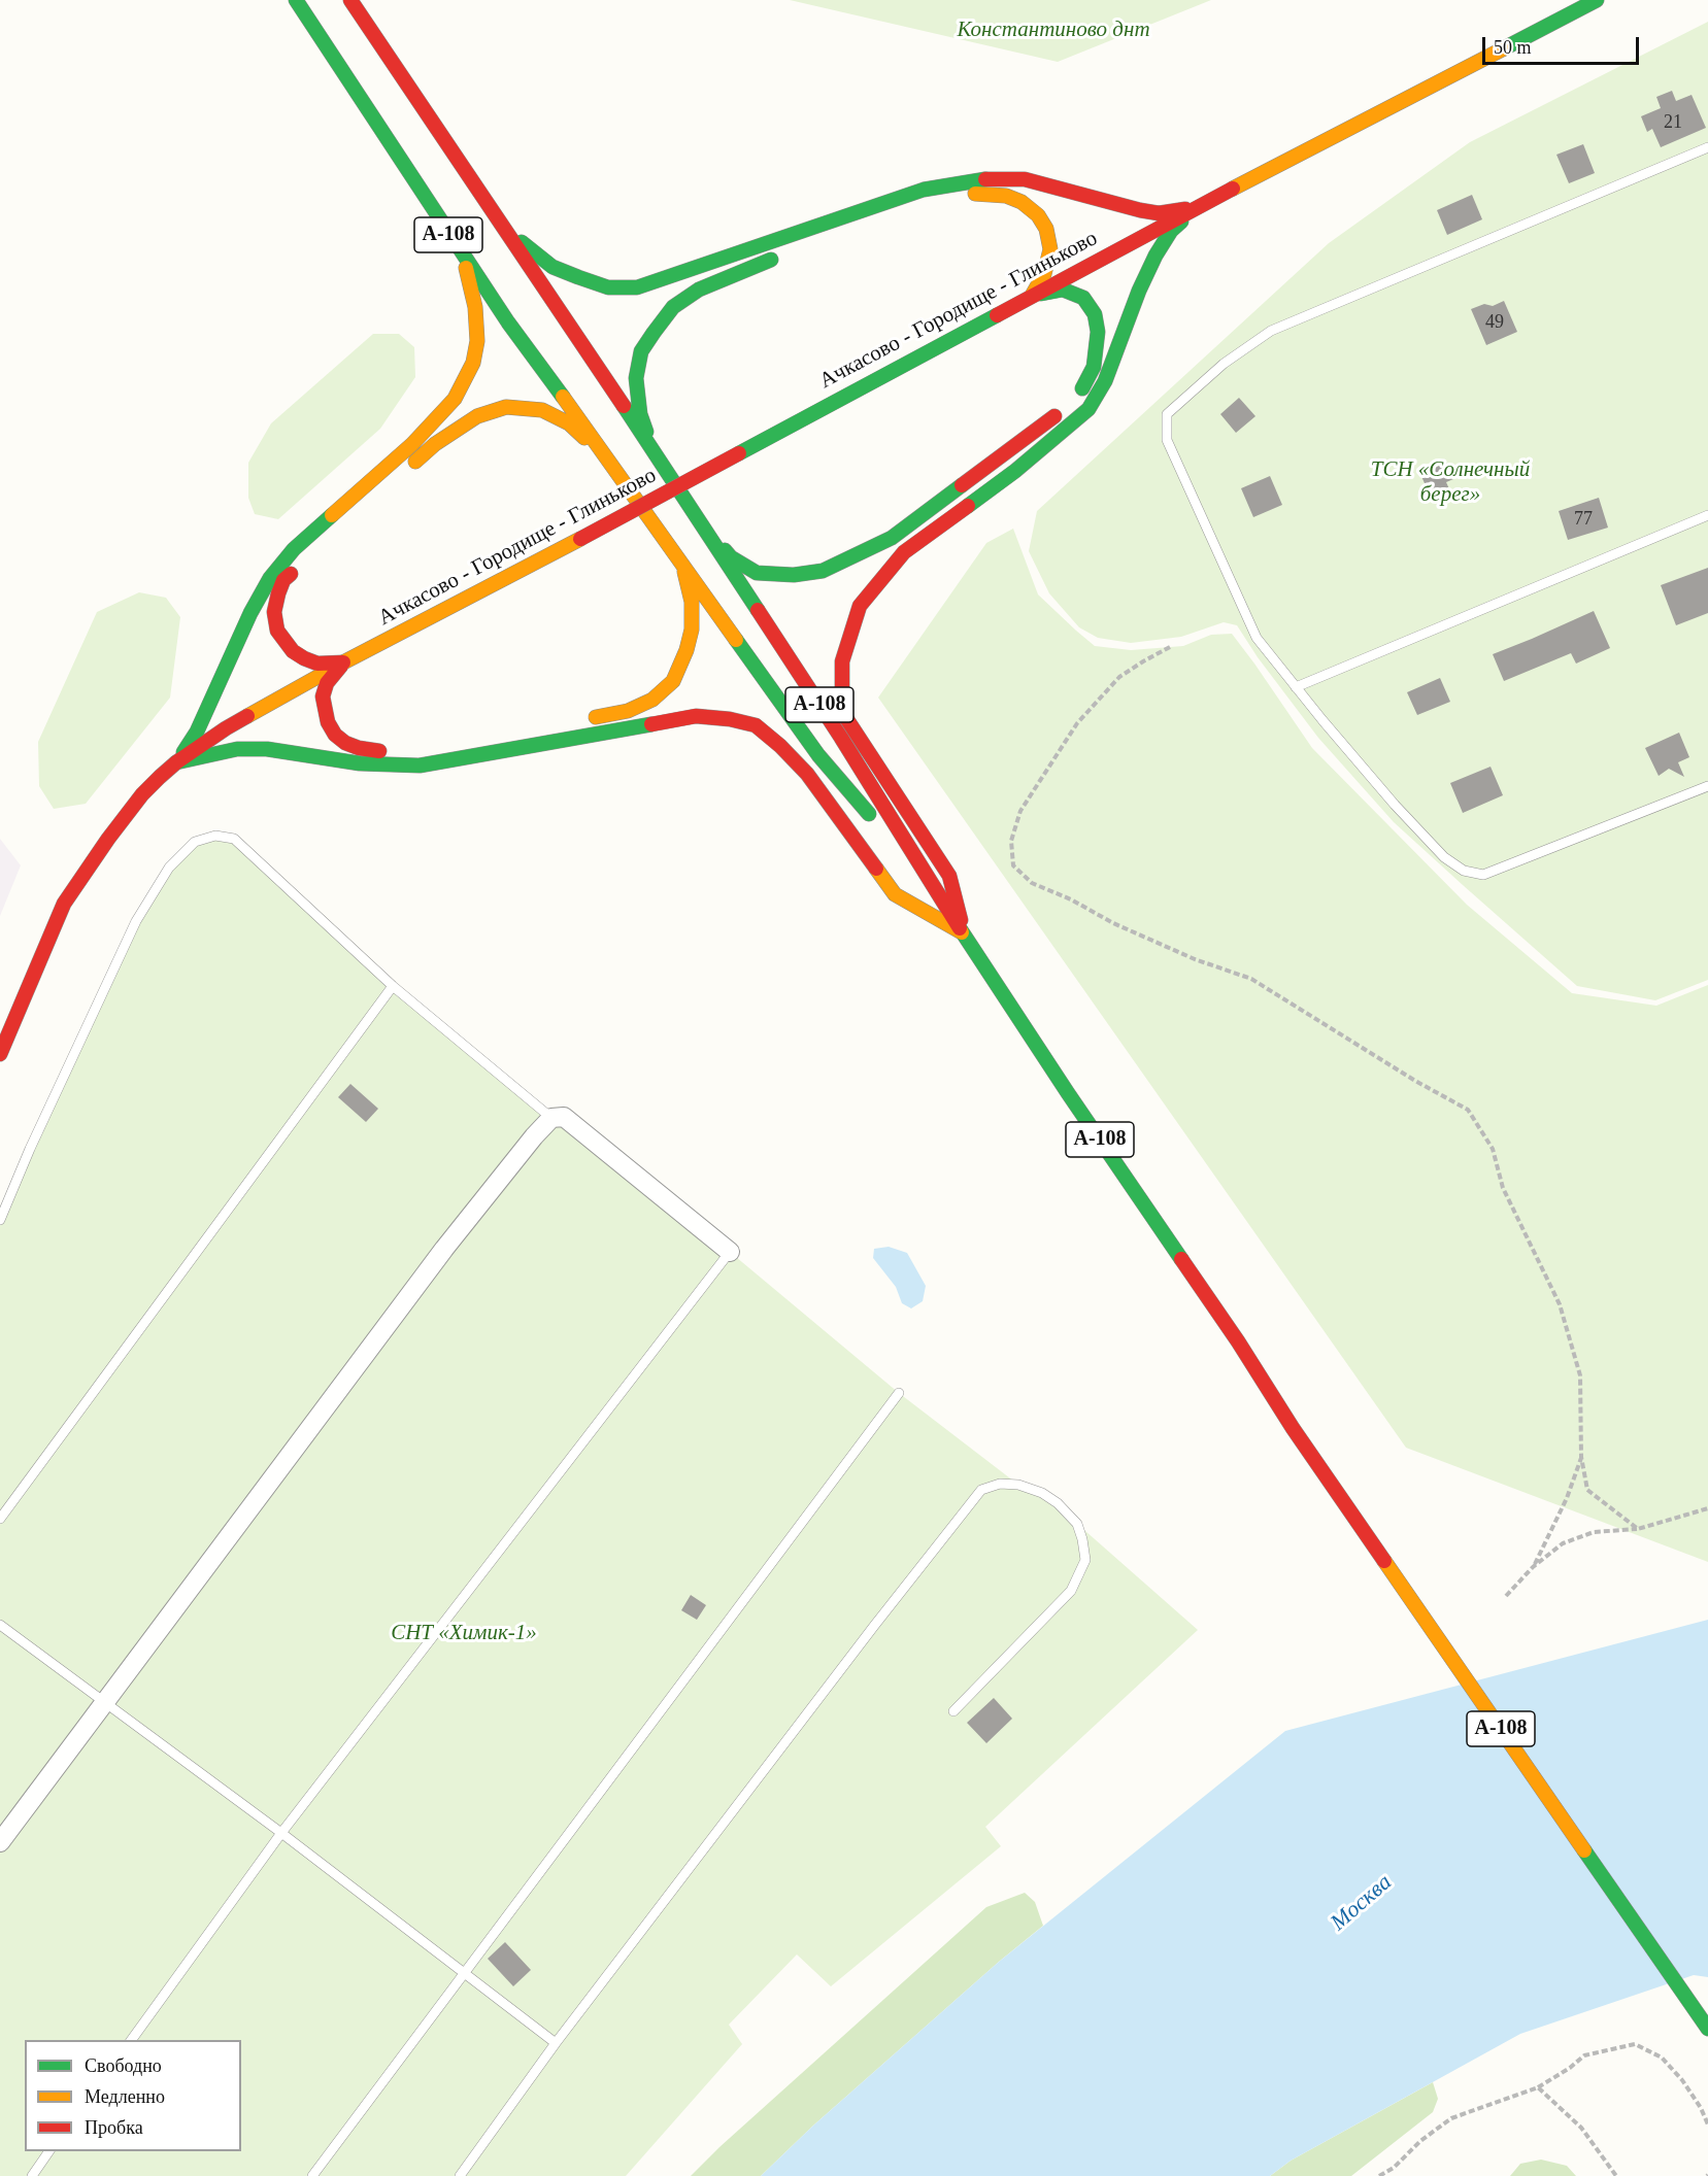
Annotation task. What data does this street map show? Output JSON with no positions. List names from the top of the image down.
{
  "streets": {
    "main road": ["А-108", "Ачкасово - Городище - Глиньково"]
  },
  "water": ["Москва"],
  "parks": ["Константиново днт", "ТСН «Солнечный берег»", "СНТ «Химик-1»"],
  "house_numbers": ["21", "49", "77"],
  "legend": ["Свободно", "Медленно", "Пробка"],
  "scale_bar": "50 m"
}
